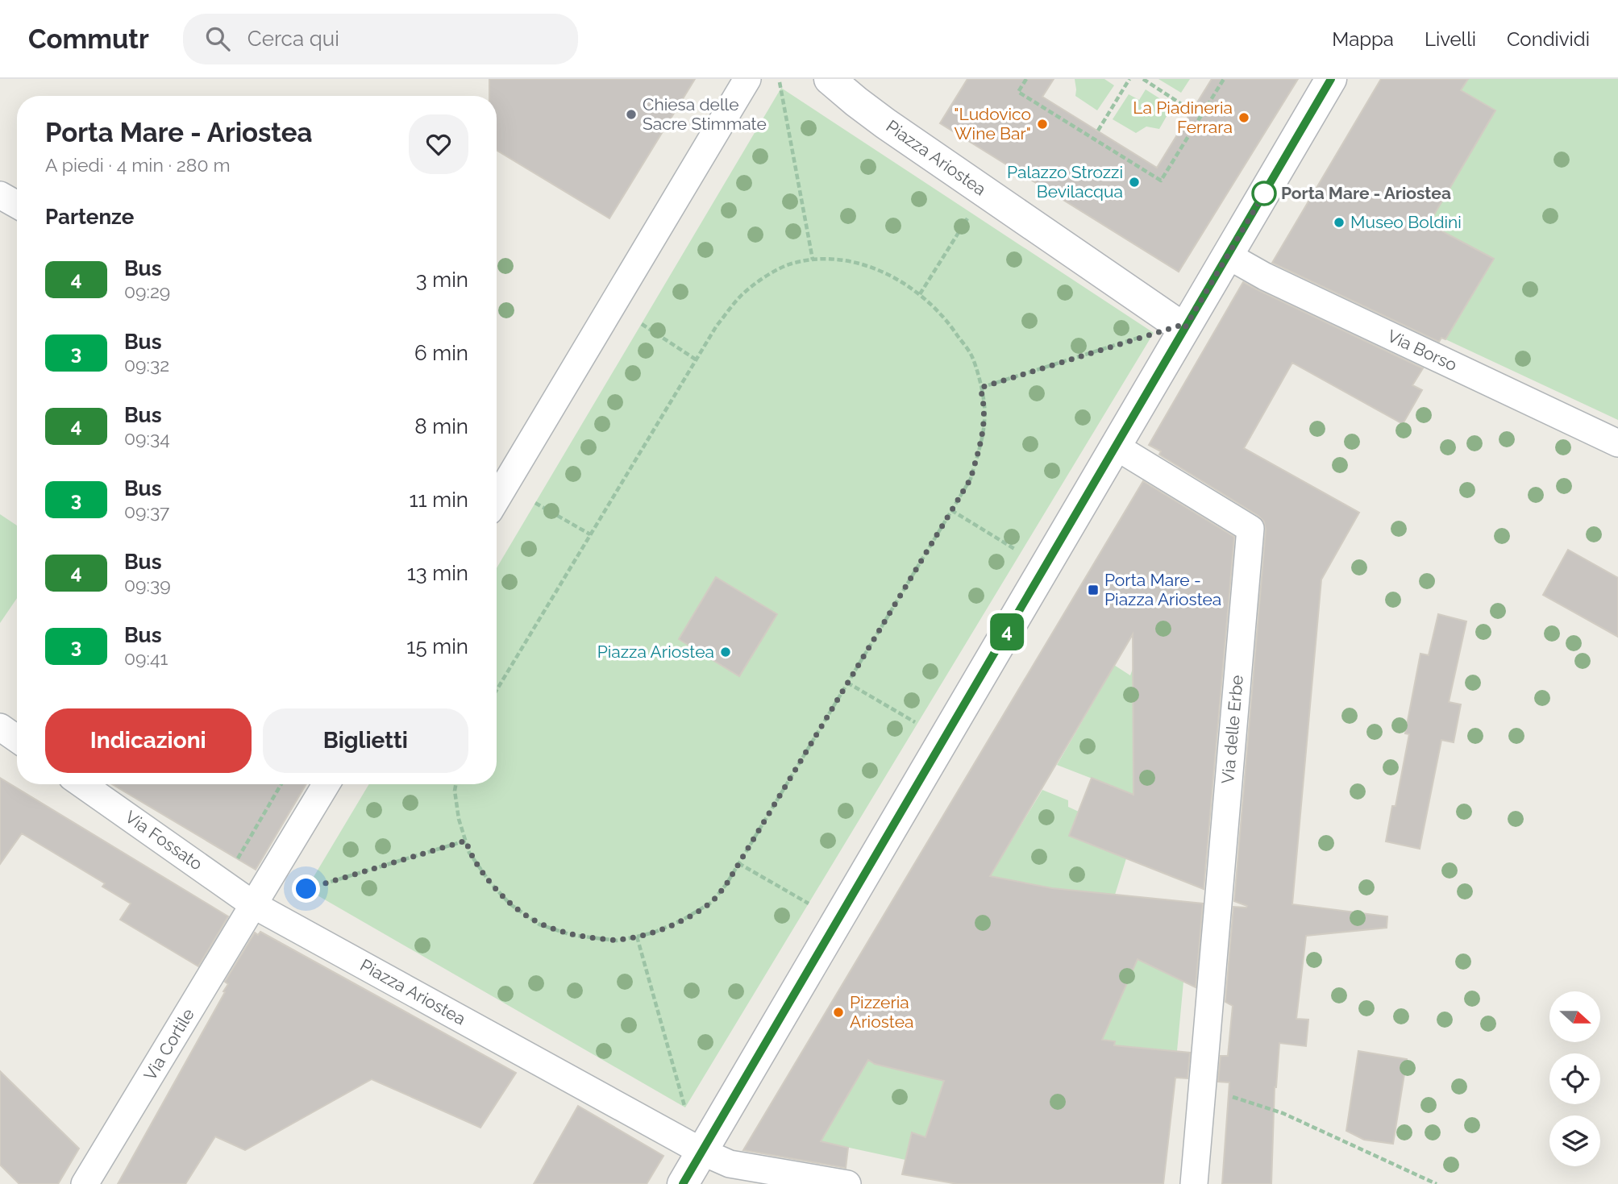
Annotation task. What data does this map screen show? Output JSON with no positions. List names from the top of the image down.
{
  "streets": {
    "street": [
      "Piazza Ariostea",
      "Via Borso",
      "Via delle Erbe",
      "Via Fossato",
      "Via Cortile"
    ]
  },
  "crossings": [
    ["Piazza Ariostea", "Via Fossato"],
    ["Piazza Ariostea", "Via Cortile"],
    ["Via Fossato", "Via Cortile"]
  ],
  "places": {
    "other": [
      "Chiesa delle Sacre Stimmate",
      "La Piadineria Ferrara",
      "\"Ludovico Wine Bar\"",
      "Palazzo Strozzi Bevilacqua",
      "Porta Mare - Ariostea",
      "Museo Boldini",
      "Piazza Ariostea",
      "Pizzeria Ariostea"
    ],
    "transit": ["Porta Mare - Piazza Ariostea"]
  },
  "lines": ["bus line 4"],
  "north": "right",
  "page": {
    "header": "Commutr",
    "search": "Cerca qui",
    "nav": ["Mappa", "Livelli", "Condividi"],
    "on_map": "4",
    "heading": [
      ["Porta Mare - Ariostea", "A piedi · 4 min · 280 m"],
      "Partenze"
    ],
    "list": [
      {
        "mark": "4",
        "name": "Bus",
        "note": "09:29",
        "value": "3 min"
      },
      {
        "mark": "3",
        "name": "Bus",
        "note": "09:32",
        "value": "6 min"
      },
      {
        "mark": "4",
        "name": "Bus",
        "note": "09:34",
        "value": "8 min"
      },
      {
        "mark": "3",
        "name": "Bus",
        "note": "09:37",
        "value": "11 min"
      },
      {
        "mark": "4",
        "name": "Bus",
        "note": "09:39",
        "value": "13 min"
      },
      {
        "mark": "3",
        "name": "Bus",
        "note": "09:41",
        "value": "15 min"
      }
    ],
    "buttons": ["Indicazioni", "Biglietti"]
  }
}
